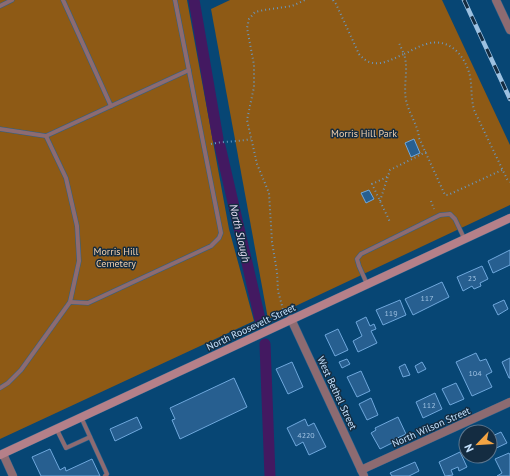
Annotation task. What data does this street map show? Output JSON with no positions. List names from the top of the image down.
{
  "streets": {
    "street": ["North Roosevelt Street", "West Bethel Street", "North Wilson Street"]
  },
  "crossings": [
    ["North Roosevelt Street", "West Bethel Street"],
    ["West Bethel Street", "North Wilson Street"]
  ],
  "water": ["North Slough"],
  "parks": ["Morris Hill Park", "Morris Hill Cemetery"],
  "house_numbers": [
    "23",
    "117",
    "119",
    "104",
    "112",
    "4220"
  ],
  "north": "bottom left"
}
